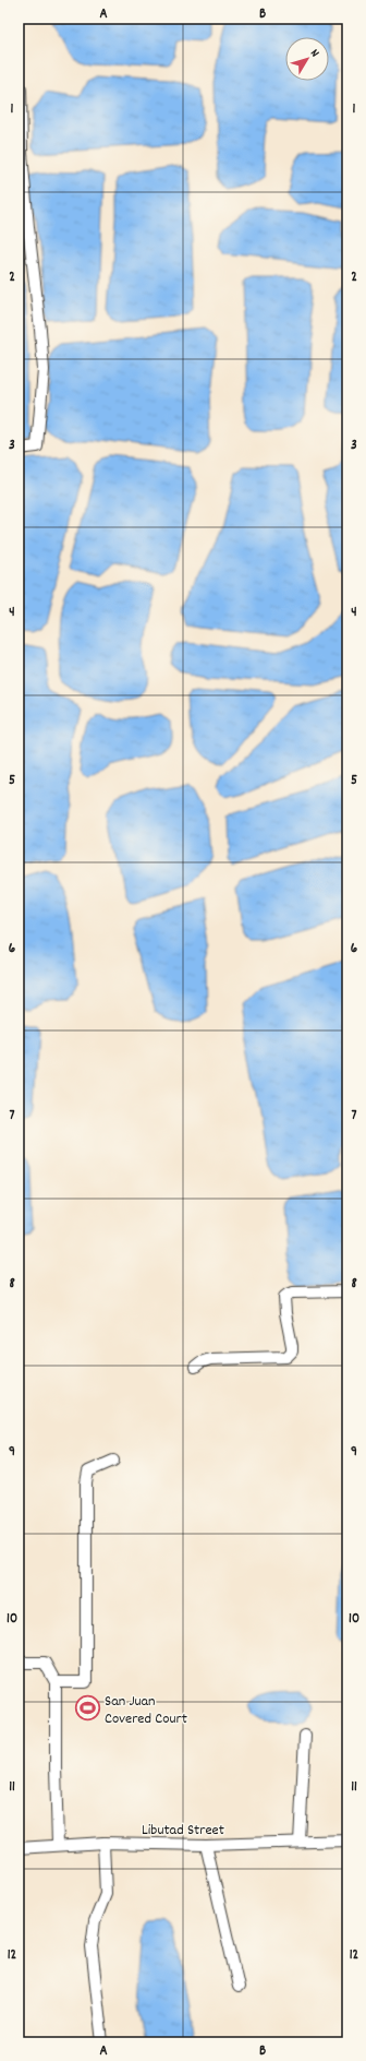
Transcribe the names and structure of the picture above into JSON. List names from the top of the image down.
{
  "streets": {
    "street": ["Libutad Street"]
  },
  "places": {
    "sports": ["San Juan Covered Court"]
  },
  "north": "top right",
  "grid": {
    "columns": ["A", "B"],
    "rows": [
      "1",
      "2",
      "3",
      "4",
      "5",
      "6",
      "7",
      "8",
      "9",
      "10",
      "11",
      "12"
    ]
  }
}
